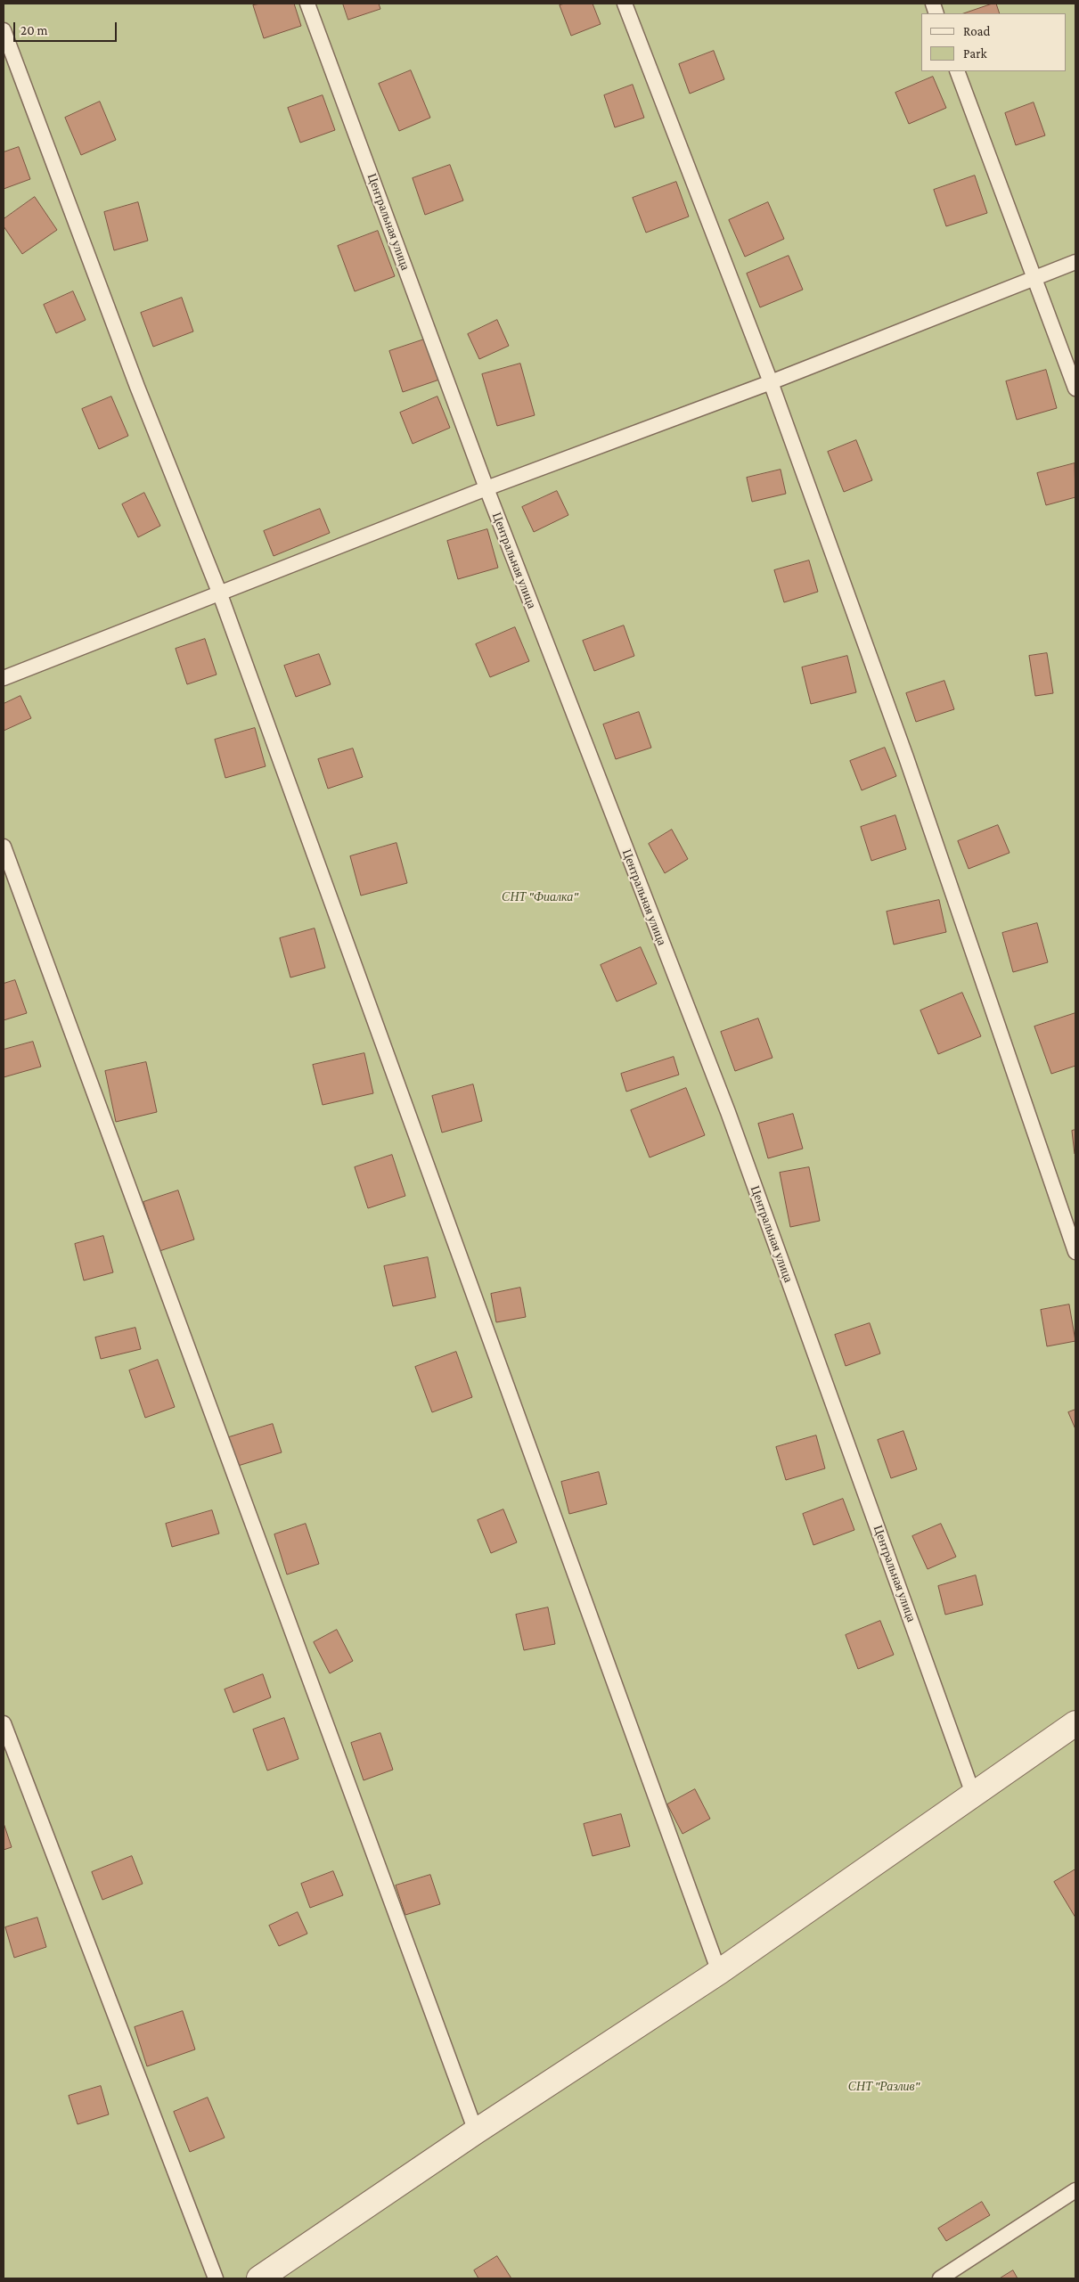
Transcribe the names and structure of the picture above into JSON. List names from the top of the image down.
{
  "streets": {
    "lane": ["Центральная улица"]
  },
  "parks": ["СНТ \"Фиалка\"", "СНТ \"Разлив\""],
  "legend": ["Road", "Park"],
  "scale_bar": "20 m"
}
